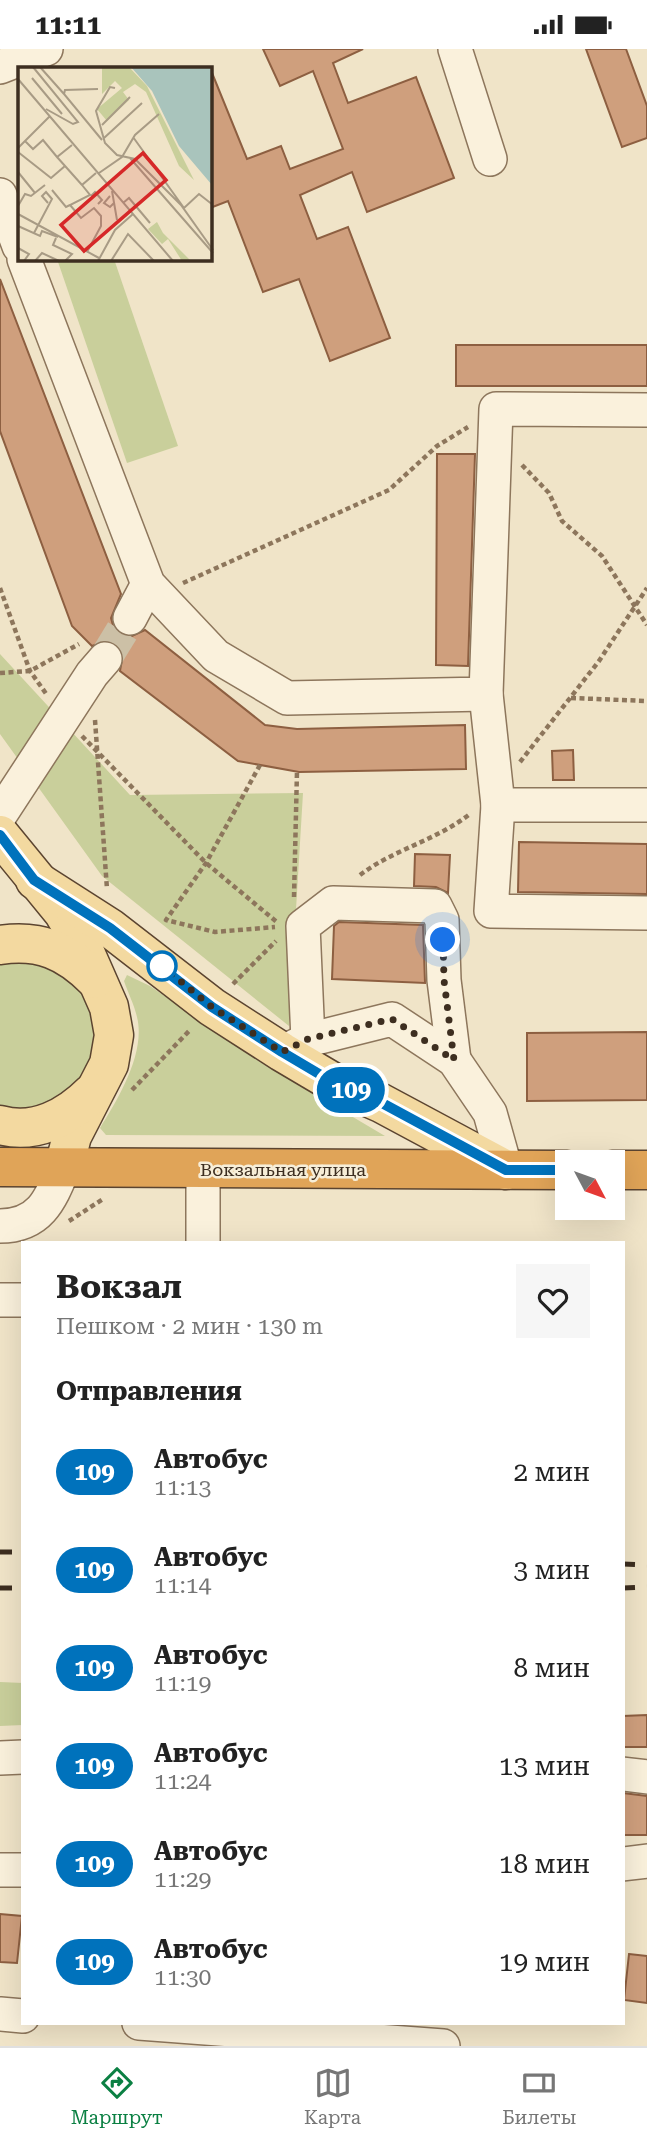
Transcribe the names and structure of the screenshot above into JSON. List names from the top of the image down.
{
  "streets": {
    "highway": ["Вокзальная улица"]
  },
  "lines": ["bus line 109"],
  "north": "bottom right",
  "page": {
    "status": "11:11",
    "on_map": "109",
    "heading": [
      ["Вокзал", "Пешком · 2 мин · 130 m"],
      "Отправления"
    ],
    "list": [
      {
        "mark": "109",
        "name": "Автобус",
        "note": "11:13",
        "value": "2 мин"
      },
      {
        "mark": "109",
        "name": "Автобус",
        "note": "11:14",
        "value": "3 мин"
      },
      {
        "mark": "109",
        "name": "Автобус",
        "note": "11:19",
        "value": "8 мин"
      },
      {
        "mark": "109",
        "name": "Автобус",
        "note": "11:24",
        "value": "13 мин"
      },
      {
        "mark": "109",
        "name": "Автобус",
        "note": "11:29",
        "value": "18 мин"
      },
      {
        "mark": "109",
        "name": "Автобус",
        "note": "11:30",
        "value": "19 мин"
      }
    ],
    "tabs": ["Маршрут", "Карта", "Билеты"]
  }
}
